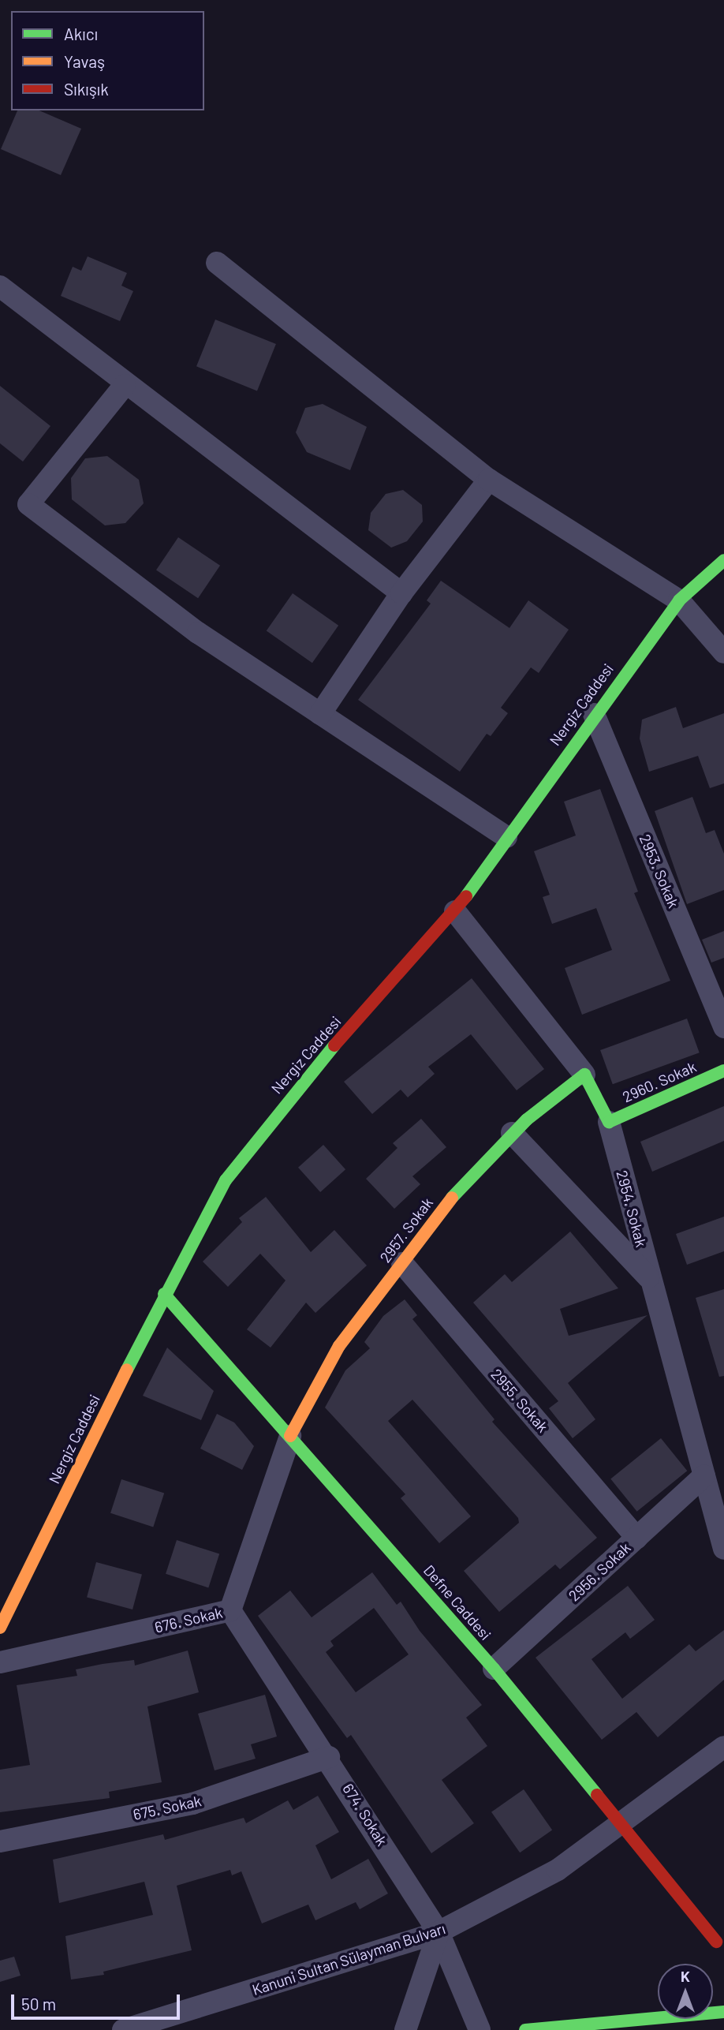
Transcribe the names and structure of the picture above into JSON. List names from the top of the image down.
{
  "streets": {
    "street": [
      "Nergiz Caddesi",
      "2953. Sokak",
      "2960. Sokak",
      "2954. Sokak",
      "2957. Sokak",
      "2955. Sokak",
      "2956. Sokak",
      "Defne Caddesi",
      "676. Sokak",
      "675. Sokak",
      "674. Sokak",
      "Kanuni Sultan Sülayman Bulvarı"
    ]
  },
  "crossings": [
    ["Nergiz Caddesi", "2953. Sokak"],
    ["Nergiz Caddesi", "2954. Sokak"],
    ["Nergiz Caddesi", "Defne Caddesi"],
    ["2960. Sokak", "2954. Sokak"],
    ["2954. Sokak", "2957. Sokak"],
    ["2954. Sokak", "2956. Sokak"],
    ["2957. Sokak", "2955. Sokak"],
    ["2957. Sokak", "Defne Caddesi"],
    ["2957. Sokak", "676. Sokak"],
    ["2955. Sokak", "2956. Sokak"],
    ["2956. Sokak", "Defne Caddesi"],
    ["Defne Caddesi", "676. Sokak"],
    ["Defne Caddesi", "Kanuni Sultan Sülayman Bulvarı"],
    ["676. Sokak", "674. Sokak"],
    ["675. Sokak", "674. Sokak"],
    ["674. Sokak", "Kanuni Sultan Sülayman Bulvarı"]
  ],
  "legend": ["Akıcı", "Yavaş", "Sıkışık"],
  "scale_bar": "50 m",
  "north": "top"
}
